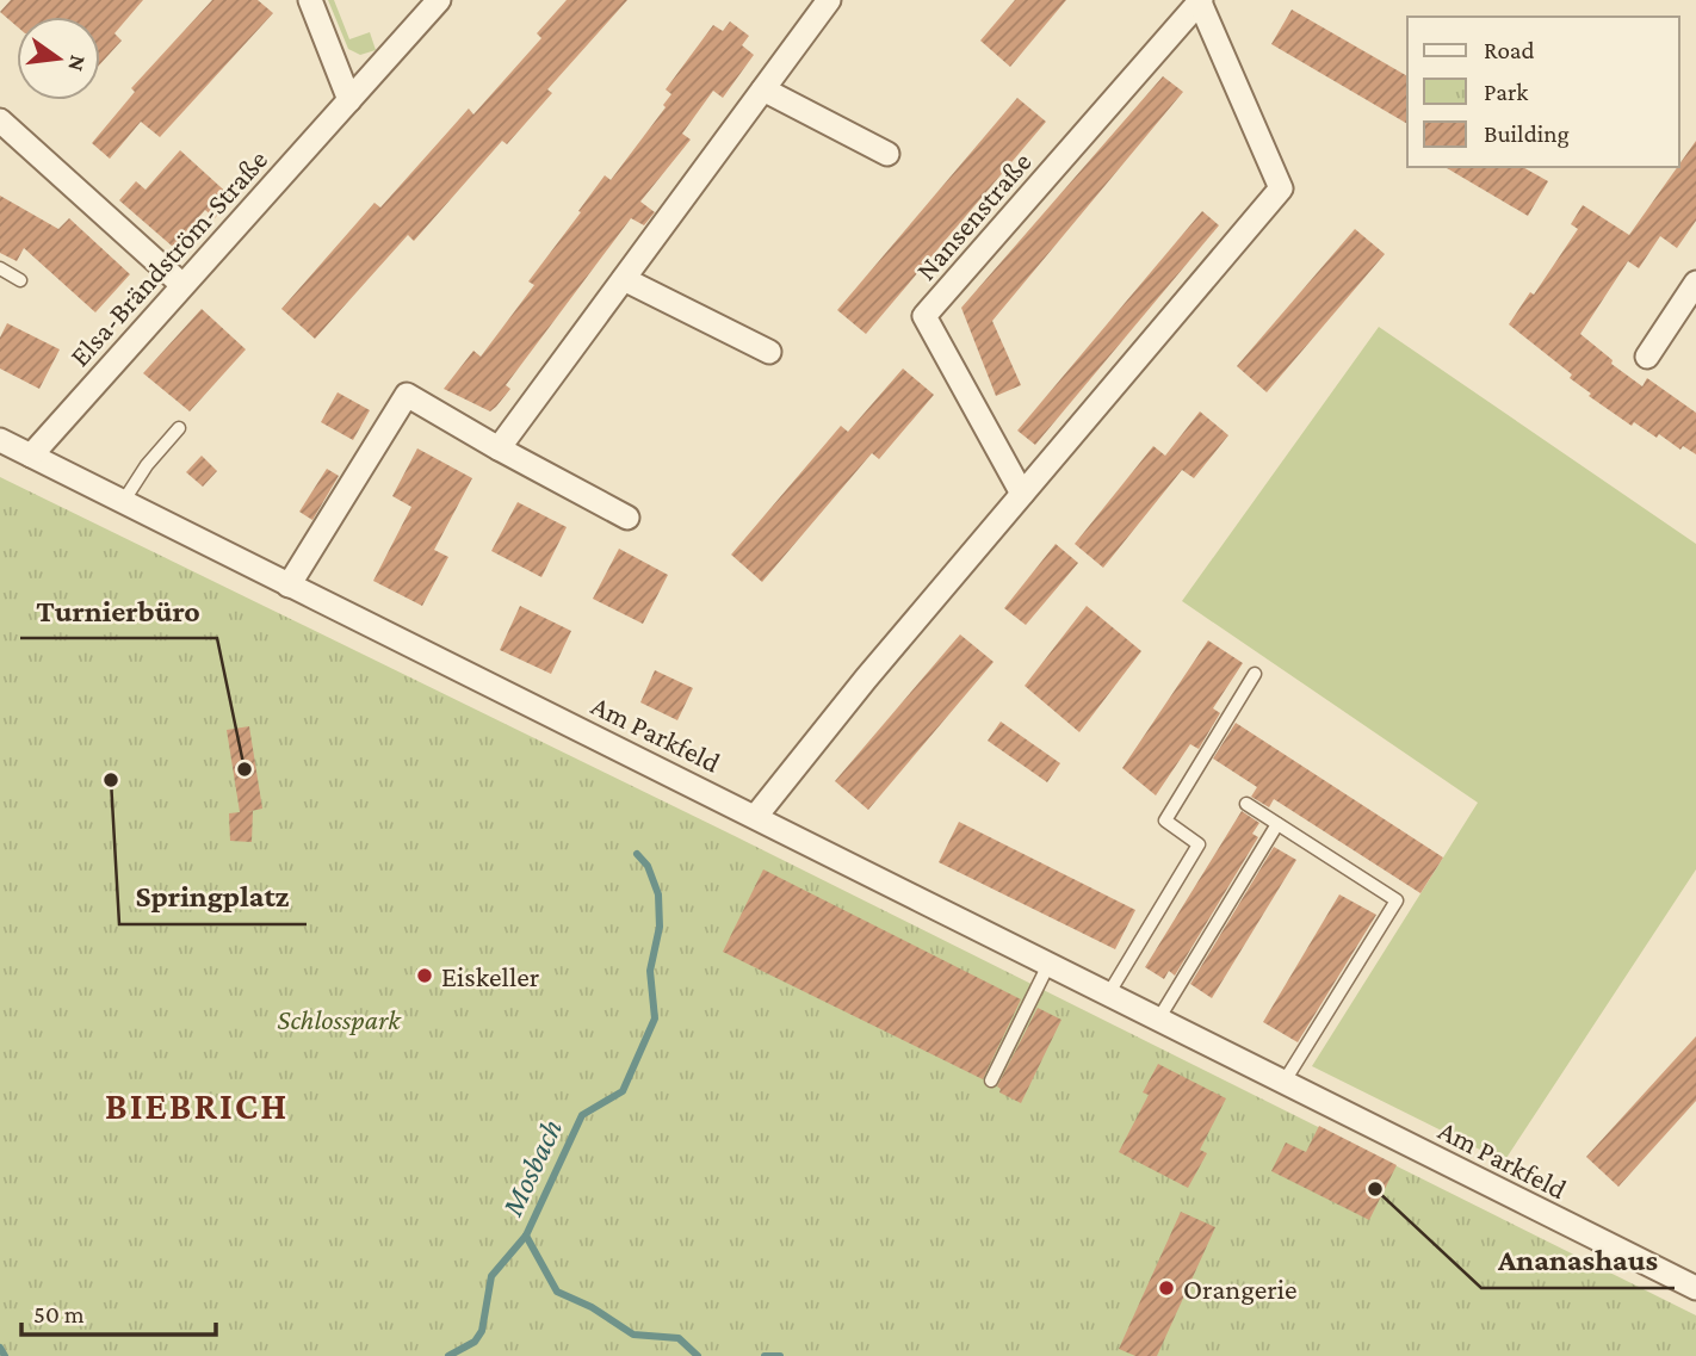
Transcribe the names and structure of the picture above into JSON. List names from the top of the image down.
{
  "streets": {
    "street": ["Nansenstraße", "Elsa-Brändström-Straße", "Am Parkfeld"]
  },
  "crossings": [
    ["Nansenstraße", "Am Parkfeld"],
    ["Elsa-Brändström-Straße", "Am Parkfeld"]
  ],
  "districts": ["BIEBRICH"],
  "water": ["Mosbach"],
  "parks": ["Schlosspark"],
  "places": [
    "Turnierbüro",
    "Springplatz",
    "Eiskeller",
    "Ananashaus",
    "Orangerie"
  ],
  "legend": ["Road", "Park", "Building"],
  "scale_bar": "50 m",
  "north": "right"
}
